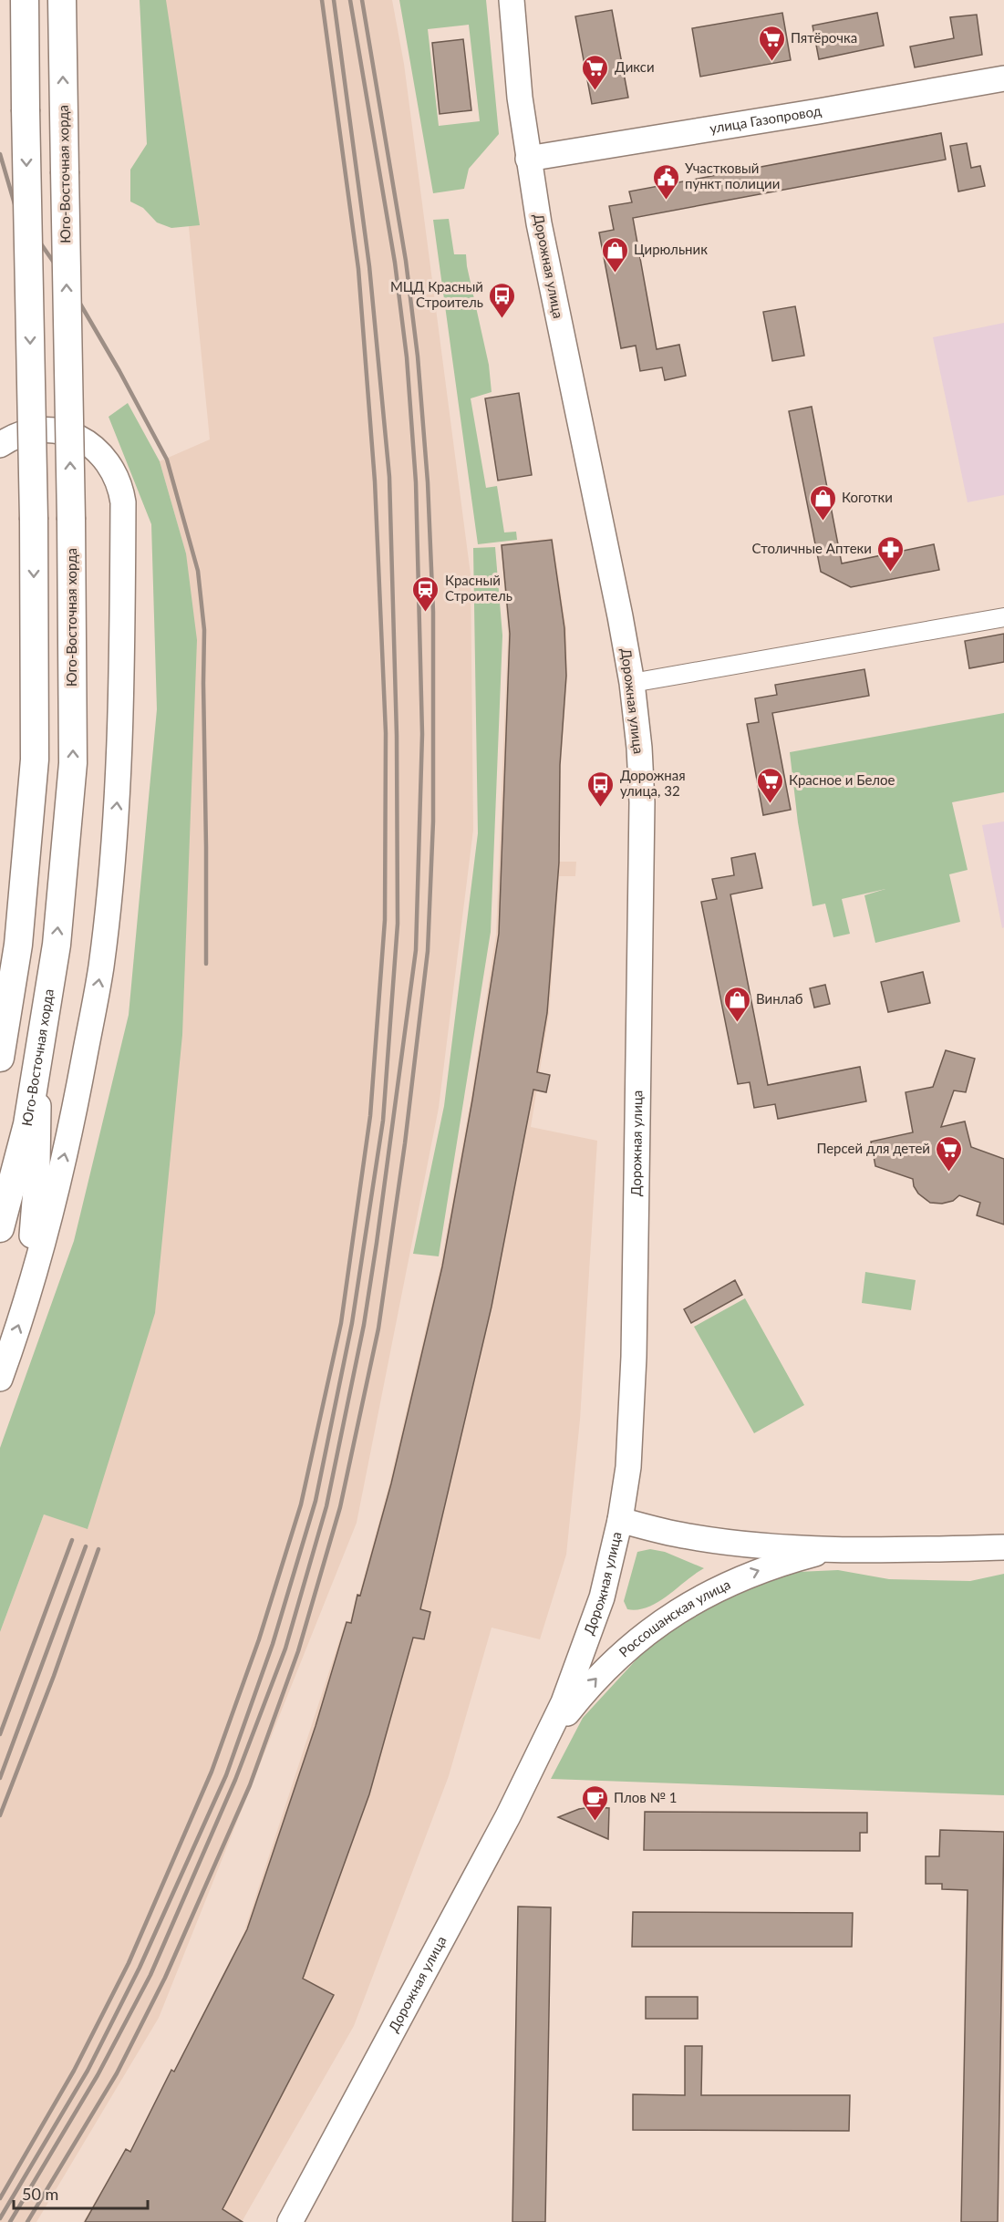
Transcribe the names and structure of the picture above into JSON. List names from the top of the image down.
{
  "streets": {
    "main road": ["Юго-Восточная хорда"],
    "street": ["улица Газопровод", "Дорожная улица", "Россошанская улица"]
  },
  "crossings": [
    ["улица Газопровод", "Дорожная улица"],
    ["Дорожная улица", "Россошанская улица"]
  ],
  "one_way": ["Россошанская улица"],
  "places": {
    "supermarket": [
      "Пятёрочка",
      "Дикси",
      "Красное и Белое",
      "Персей для детей"
    ],
    "public building": ["Участковый пункт полиции"],
    "shop": ["Цирюльник", "Коготки", "Винлаб"],
    "bus stop": ["МЦД Красный Строитель", "Дорожная улица, 32"],
    "pharmacy": ["Столичные Аптеки"],
    "station": ["Красный Строитель"],
    "cafe": ["Плов № 1"]
  },
  "scale_bar": "50 m"
}
